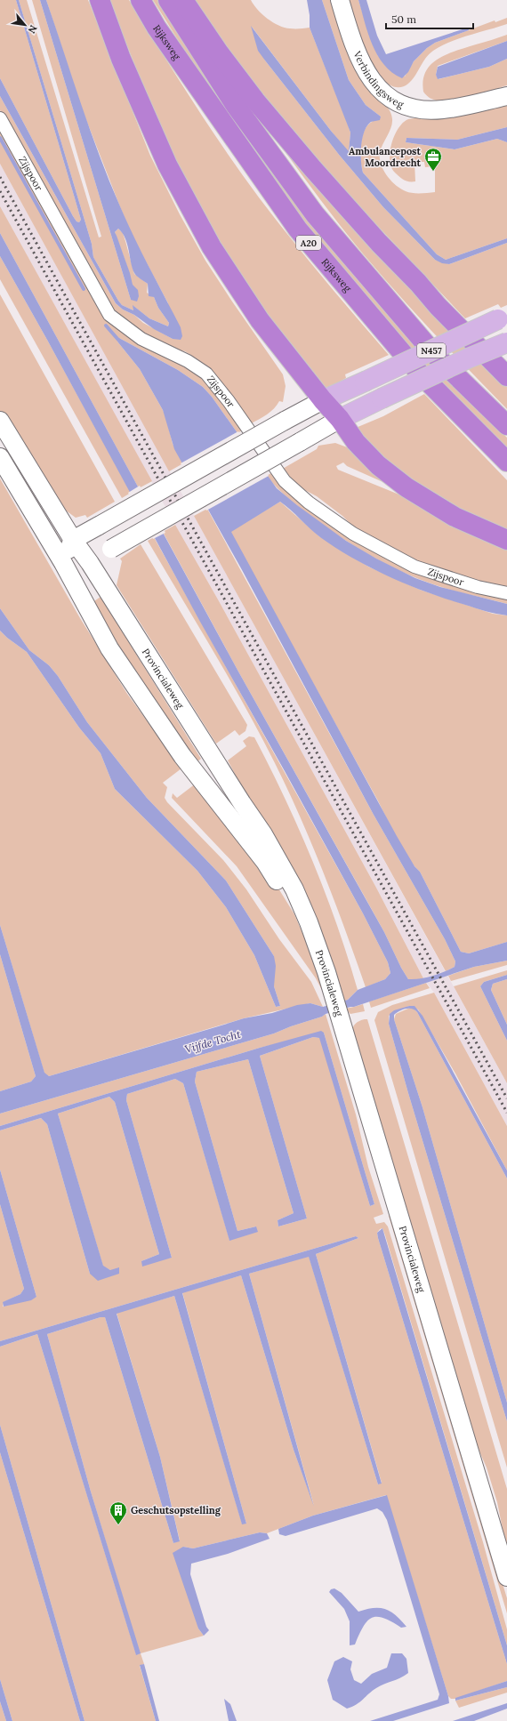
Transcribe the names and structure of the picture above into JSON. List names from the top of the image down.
{
  "streets": {
    "highway": ["Rijksweg", "A20"],
    "main road": ["Verbindingsweg", "N457", "Provincialeweg"],
    "street": ["Zijspoor"]
  },
  "crossings": [
    ["N457", "Provincialeweg"]
  ],
  "water": ["Vijfde Tocht"],
  "places": {
    "office": ["Ambulancepost Moordrecht"],
    "building": ["Geschutsopstelling"]
  },
  "scale_bar": "50 m",
  "north": "bottom right"
}
